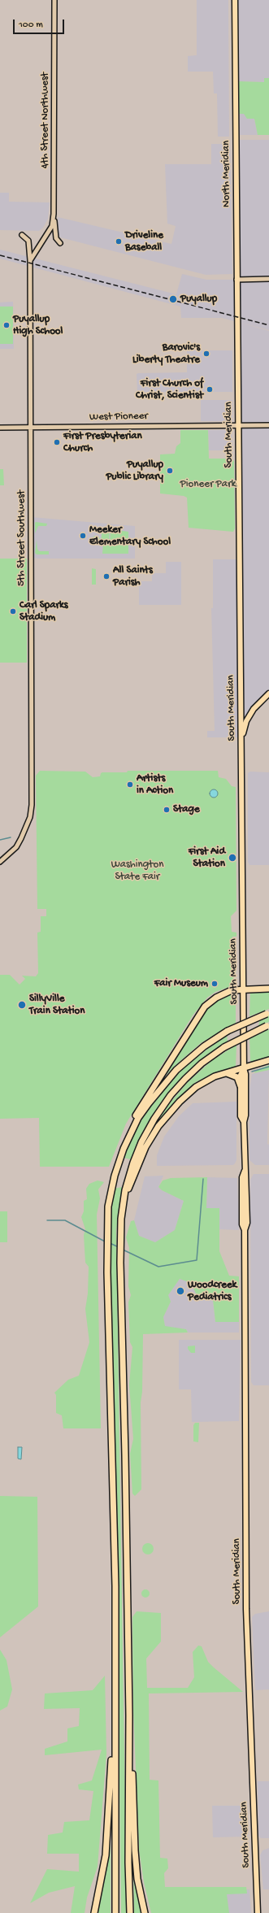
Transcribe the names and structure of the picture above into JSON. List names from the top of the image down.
{
  "streets": {
    "main road": [
      "4th Street Northwest",
      "North Meridian",
      "West Pioneer",
      "South Meridian",
      "5th Street Southwest"
    ]
  },
  "crossings": [
    ["4th Street Northwest", "5th Street Southwest"],
    ["North Meridian", "South Meridian"],
    ["West Pioneer", "South Meridian"],
    ["West Pioneer", "5th Street Southwest"]
  ],
  "parks": ["Pioneer Park", "Washington State Fair"],
  "places": [
    "Driveline Baseball",
    "Puyallup",
    "Puyallup High School",
    "Barovic's Liberty Theatre",
    "First Church of Christ, Scientist",
    "First Presbyterian Church",
    "Puyallup Public Library",
    "Meeker Elementary School",
    "All Saints Parish",
    "Carl Sparks Stadium",
    "Artists in Action",
    "Stage",
    "First Aid Station",
    "Fair Museum",
    "SillyVille Train Station",
    "Woodcreek Pediatrics"
  ],
  "scale_bar": "100 m"
}
